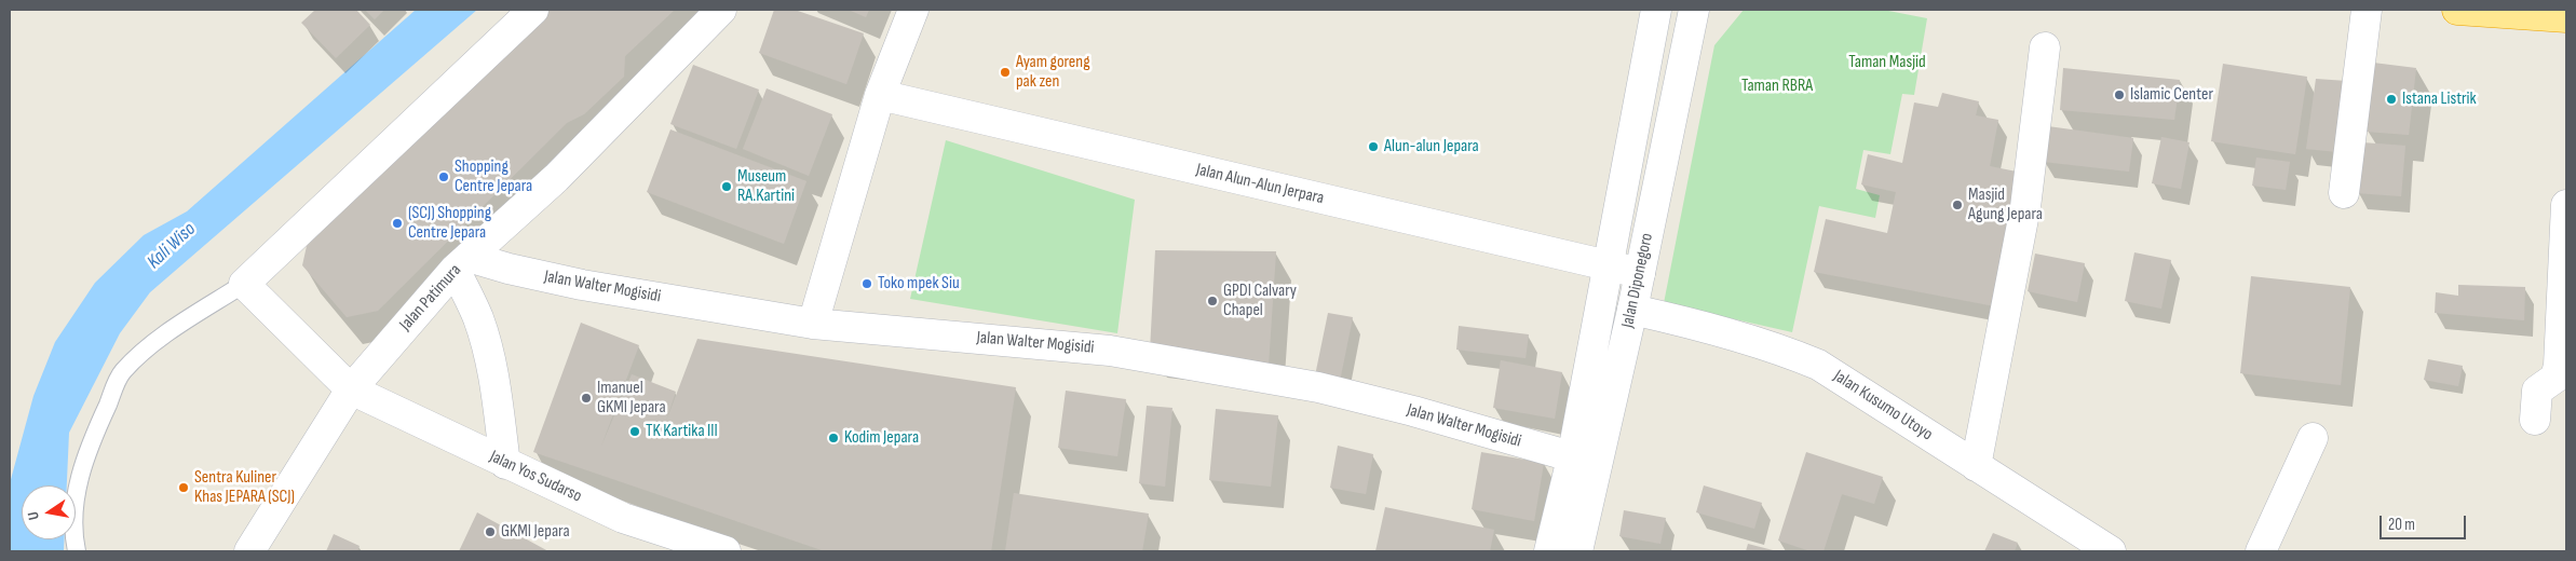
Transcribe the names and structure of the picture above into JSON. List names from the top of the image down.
{
  "streets": {
    "street": [
      "Jalan Alun-Alun Jerpara",
      "Jalan Diponegoro",
      "Jalan Walter Mogisidi",
      "Jalan Patimura",
      "Jalan Kusumo Utoyo",
      "Jalan Yos Sudarso"
    ]
  },
  "crossings": [
    ["Jalan Alun-Alun Jerpara", "Jalan Diponegoro"],
    ["Jalan Diponegoro", "Jalan Walter Mogisidi"],
    ["Jalan Diponegoro", "Jalan Kusumo Utoyo"],
    ["Jalan Walter Mogisidi", "Jalan Patimura"],
    ["Jalan Patimura", "Jalan Yos Sudarso"]
  ],
  "water": ["Kali Wiso"],
  "parks": ["Taman Masjid", "Taman RBRA"],
  "places": [
    "Ayam goreng pak zen",
    "Islamic Center",
    "Istana Listrik",
    "Alun-alun Jepara",
    "Shopping Centre Jepara",
    "Museum RA.Kartini",
    "Masjid Agung Jepara",
    "(SCJ) Shopping Centre Jepara",
    "Toko mpek Siu",
    "GPDI Calvary Chapel",
    "Imanuel GKMI Jepara",
    "TK Kartika III",
    "Kodim Jepara",
    "Sentra Kuliner Khas JEPARA (SCJ)",
    "GKMI Jepara"
  ],
  "scale_bar": "20 m",
  "north": "left"
}
